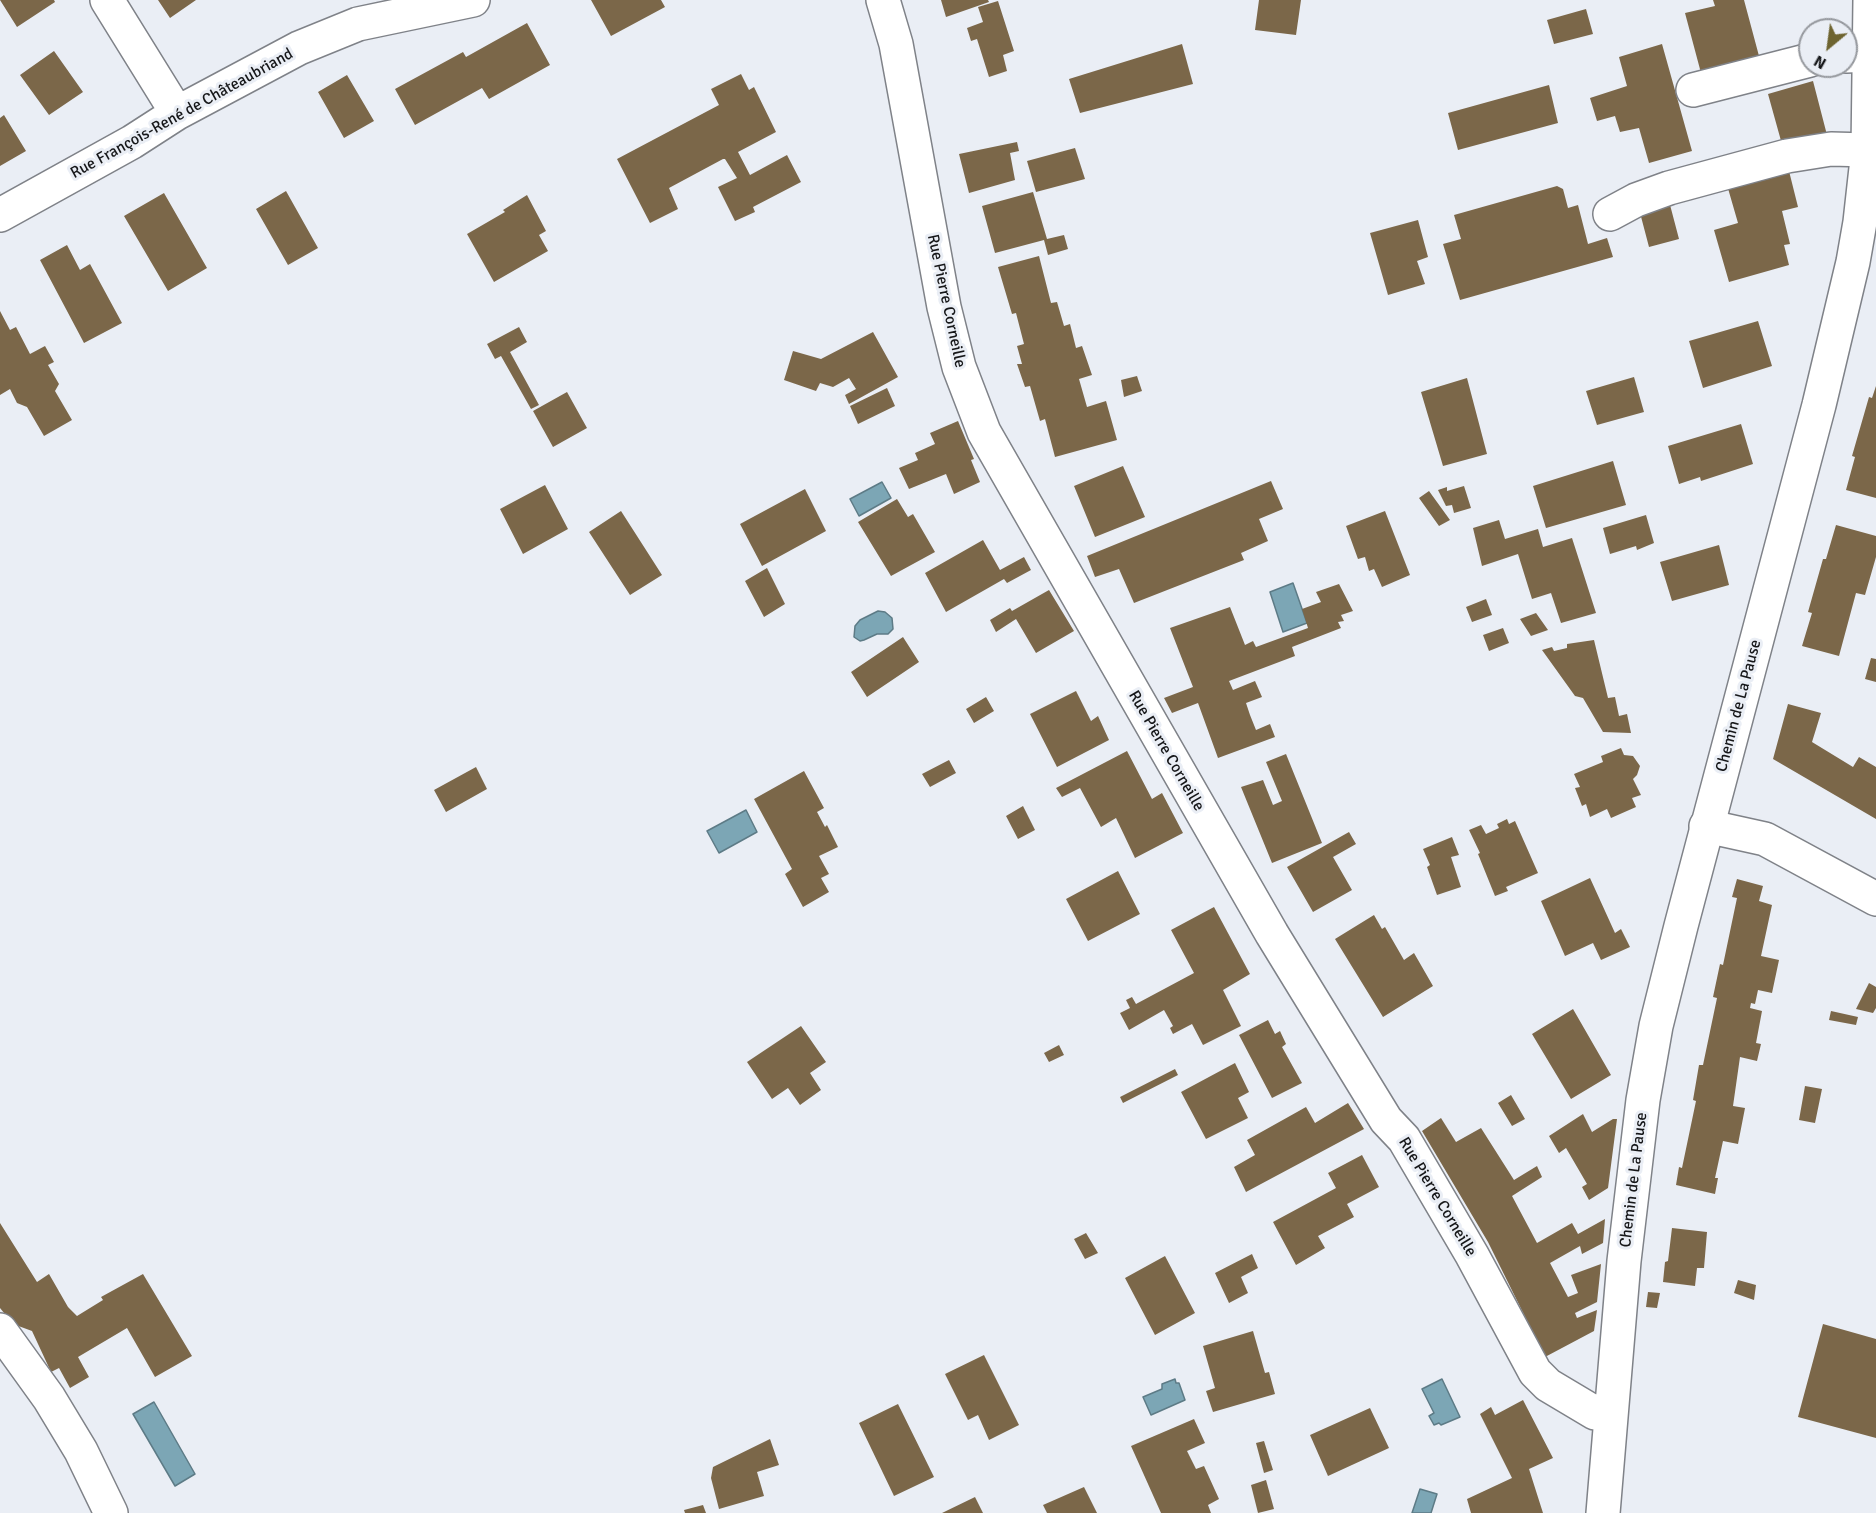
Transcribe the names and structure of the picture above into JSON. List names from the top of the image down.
{
  "streets": {
    "street": ["Rue François-René de Châteaubriand", "Rue Pierre Corneille", "Chemin de La Pause"]
  },
  "crossings": [
    ["Rue Pierre Corneille", "Chemin de La Pause"]
  ],
  "north": "bottom left"
}
